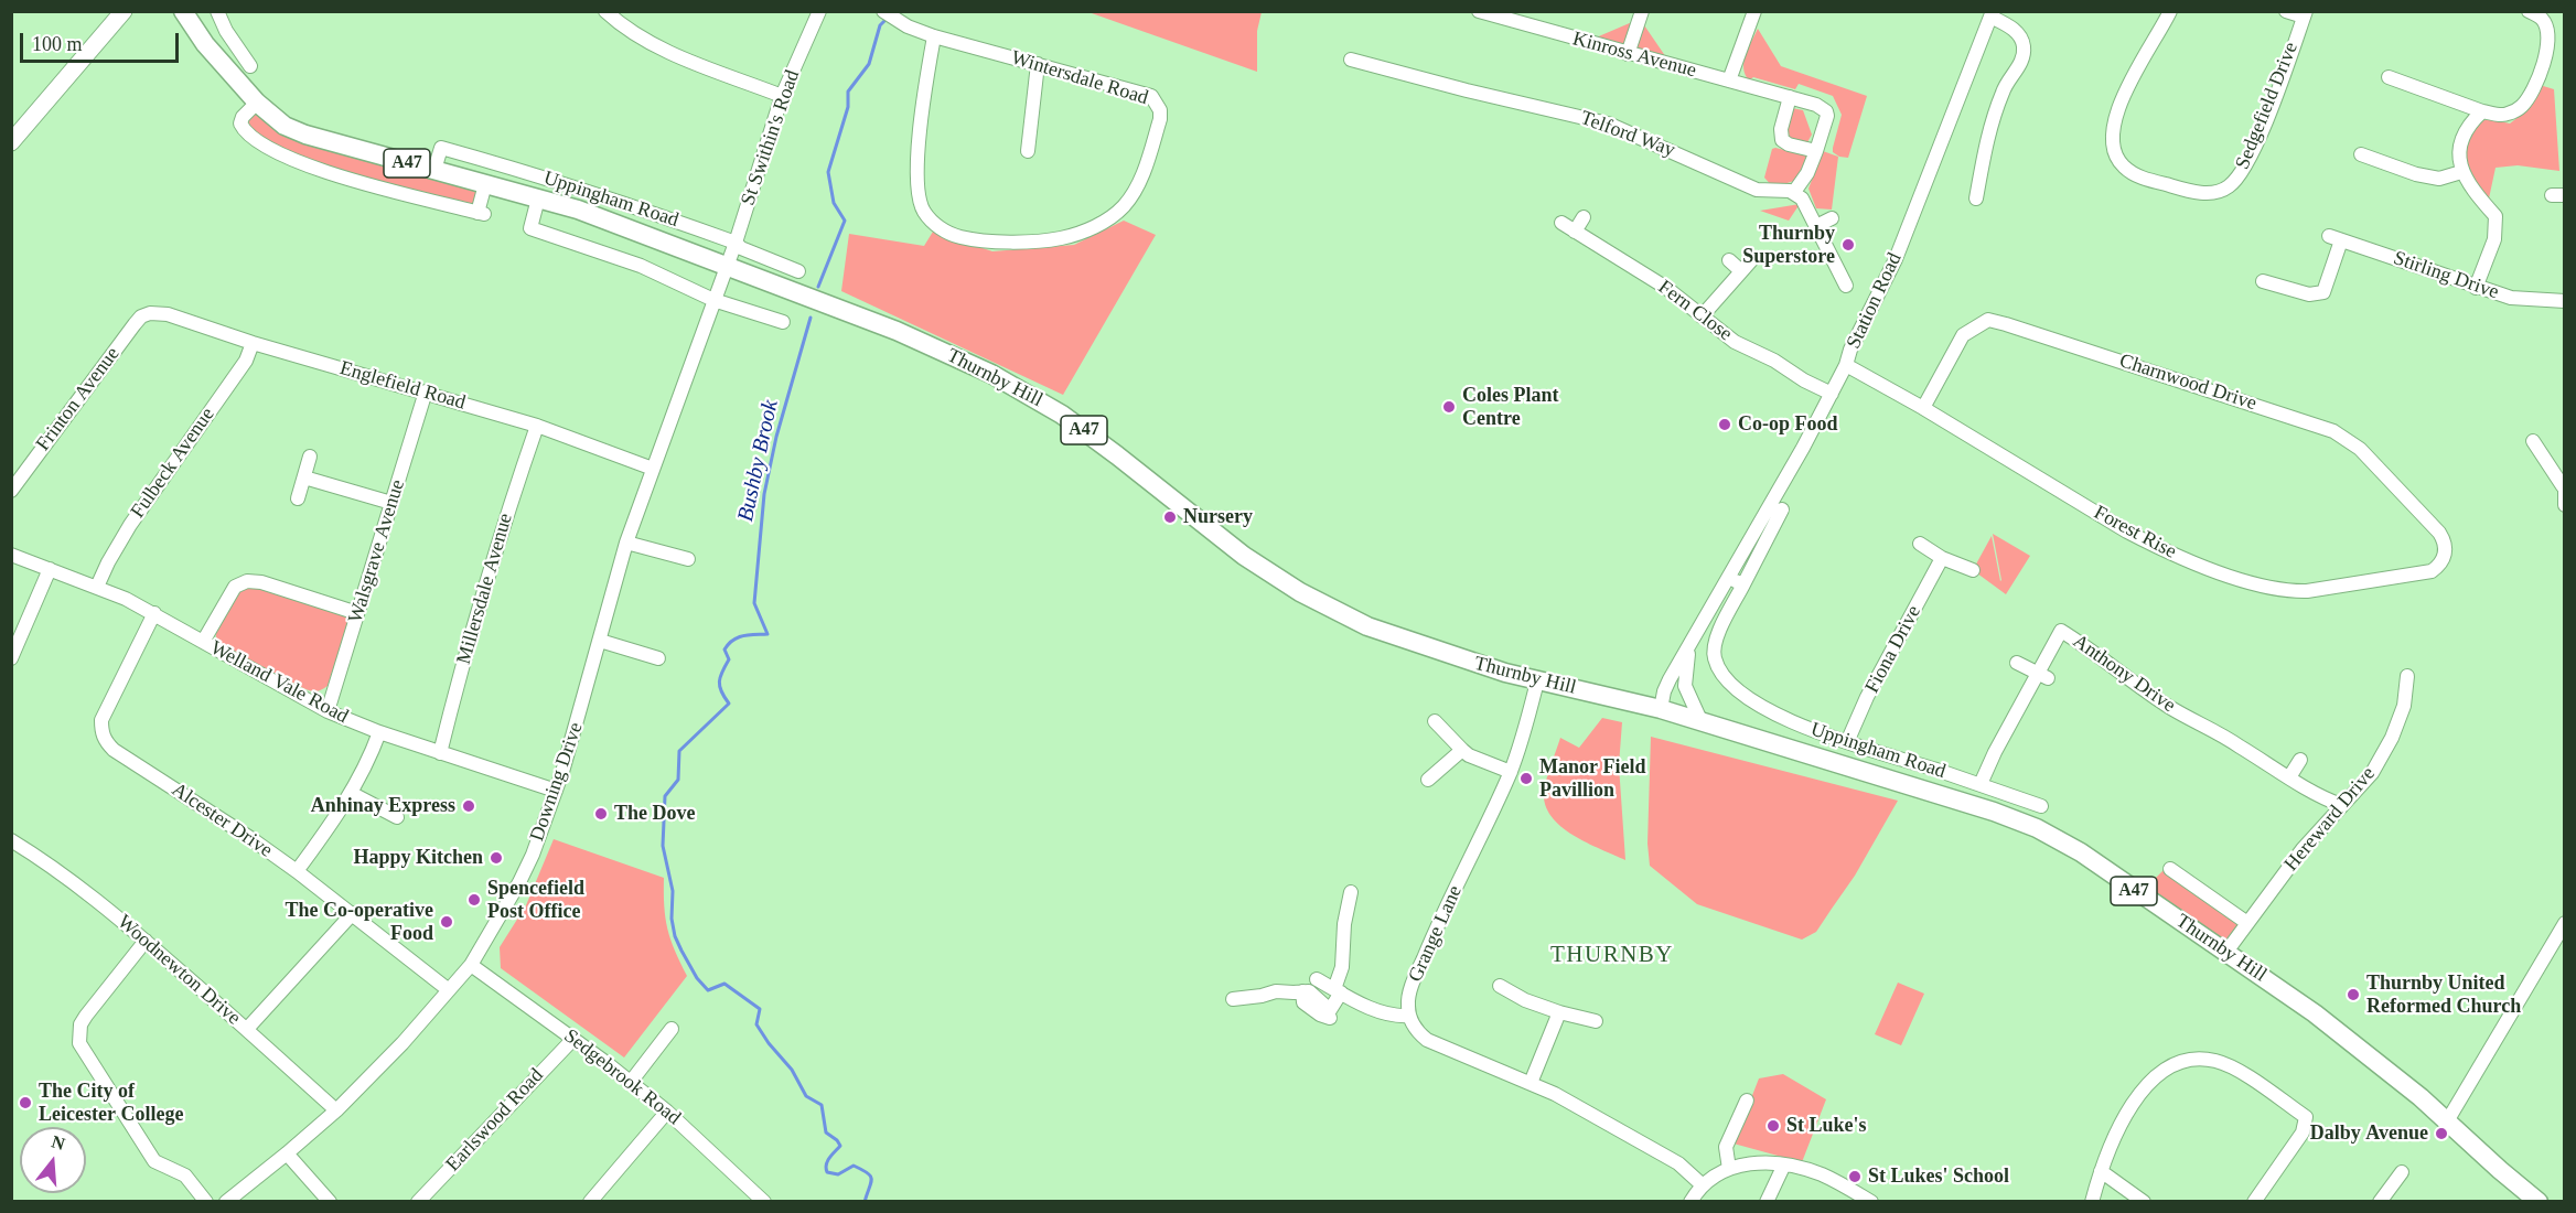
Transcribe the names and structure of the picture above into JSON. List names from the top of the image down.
{
  "streets": {
    "highway": ["A47", "Thurnby Hill"],
    "street": [
      "Kinross Avenue",
      "Wintersdale Road",
      "Sedgefield Drive",
      "Telford Way",
      "St Swithin's Road",
      "Uppingham Road",
      "Stirling Drive",
      "Station Road",
      "Fern Close",
      "Charnwood Drive",
      "Englefield Road",
      "Frinton Avenue",
      "Fulbeck Avenue",
      "Forest Rise",
      "Walsgrave Avenue",
      "Millersdale Avenue",
      "Fiona Drive",
      "Anthony Drive",
      "Welland Vale Road",
      "Downing Drive",
      "Hereward Drive",
      "Alcester Drive",
      "Grange Lane",
      "Woodnewton Drive",
      "Sedgebrook Road",
      "Earlswood Road"
    ]
  },
  "crossings": [
    ["Kinross Avenue", "Telford Way"],
    ["St Swithin's Road", "Uppingham Road"],
    ["St Swithin's Road", "Thurnby Hill"],
    ["St Swithin's Road", "Downing Drive"],
    ["A47", "Uppingham Road"],
    ["A47", "Thurnby Hill"],
    ["Uppingham Road", "Thurnby Hill"],
    ["Uppingham Road", "Fiona Drive"],
    ["Uppingham Road", "Anthony Drive"],
    ["Uppingham Road", "Downing Drive"],
    ["Station Road", "Fern Close"],
    ["Station Road", "Thurnby Hill"],
    ["Station Road", "Forest Rise"],
    ["Thurnby Hill", "Downing Drive"],
    ["Thurnby Hill", "Hereward Drive"],
    ["Thurnby Hill", "Grange Lane"],
    ["Charnwood Drive", "Forest Rise"],
    ["Englefield Road", "Frinton Avenue"],
    ["Englefield Road", "Fulbeck Avenue"],
    ["Englefield Road", "Walsgrave Avenue"],
    ["Englefield Road", "Millersdale Avenue"],
    ["Englefield Road", "Downing Drive"],
    ["Fulbeck Avenue", "Welland Vale Road"],
    ["Walsgrave Avenue", "Welland Vale Road"],
    ["Millersdale Avenue", "Welland Vale Road"],
    ["Welland Vale Road", "Downing Drive"],
    ["Welland Vale Road", "Alcester Drive"],
    ["Downing Drive", "Alcester Drive"],
    ["Downing Drive", "Woodnewton Drive"],
    ["Downing Drive", "Sedgebrook Road"],
    ["Sedgebrook Road", "Earlswood Road"]
  ],
  "districts": ["THURNBY"],
  "water": ["Bushby Brook"],
  "places": [
    "Thurnby Superstore",
    "Coles Plant Centre",
    "Co-op Food",
    "Nursery",
    "Manor Field Pavillion",
    "Anhinay Express",
    "The Dove",
    "Happy Kitchen",
    "Spencefield Post Office",
    "The Co-operative Food",
    "Thurnby United Reformed Church",
    "The City of Leicester College",
    "St Luke's",
    "Dalby Avenue",
    "St Lukes' School"
  ],
  "scale_bar": "100 m",
  "north": "top"
}
